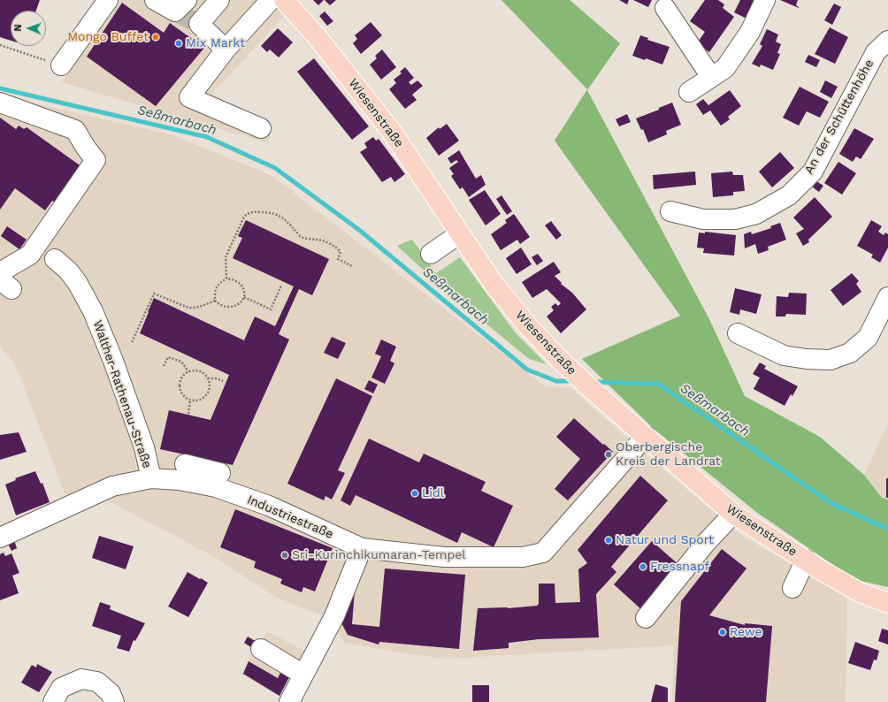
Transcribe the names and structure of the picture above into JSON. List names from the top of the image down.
{
  "streets": {
    "main road": ["Wiesenstraße"],
    "street": ["An der Schüttenhöhe", "Walther-Rathenau-Straße", "Industriestraße"]
  },
  "crossings": [
    ["Wiesenstraße", "Industriestraße"],
    ["Walther-Rathenau-Straße", "Industriestraße"]
  ],
  "water": ["Seßmarbach"],
  "places": [
    "Mongo Buffet",
    "Mix Markt",
    "Oberbergische Kreis der Landrat",
    "Lidl",
    "Natur und Sport",
    "Sri-Kurinchikumaran-Tempel",
    "Fressnapf",
    "Rewe"
  ],
  "north": "left"
}
